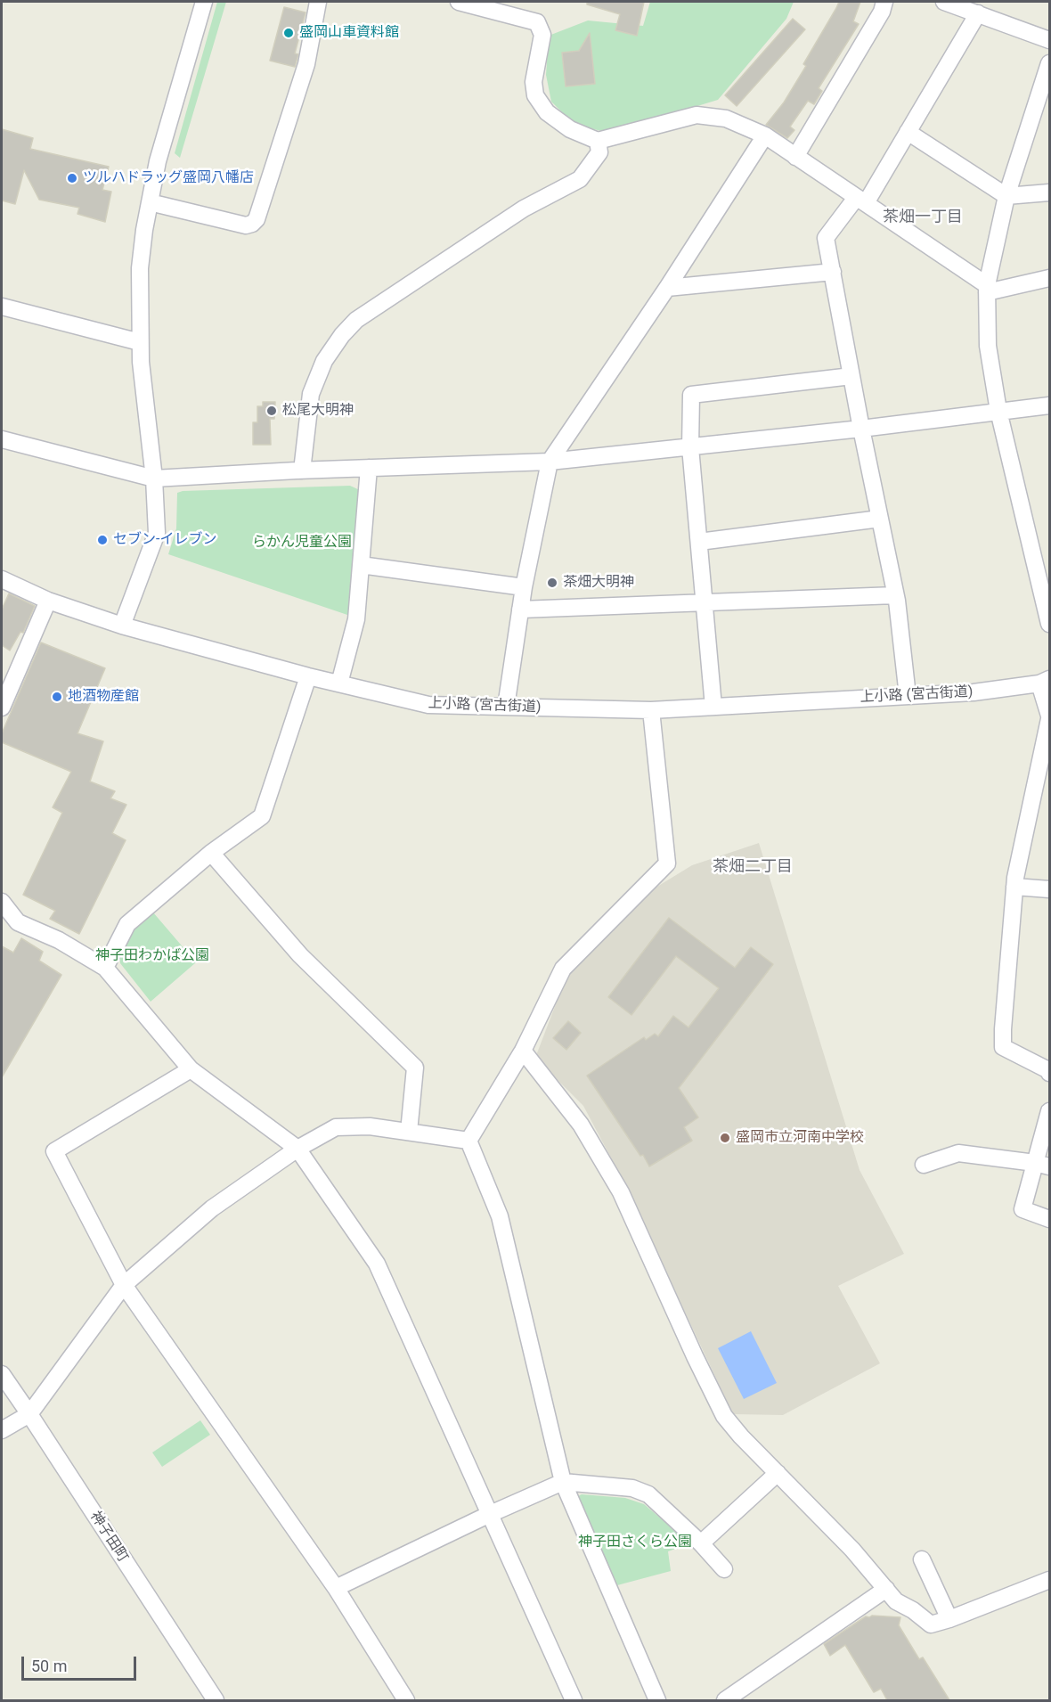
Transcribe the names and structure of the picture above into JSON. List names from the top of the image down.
{
  "streets": {
    "street": ["上小路 (宮古街道)", "神子田町"]
  },
  "districts": ["茶畑一丁目", "茶畑二丁目"],
  "parks": ["らかん児童公園", "神子田わかば公園", "神子田さくら公園"],
  "places": [
    "盛岡山車資料館",
    "ツルハドラッグ盛岡八幡店",
    "松尾大明神",
    "セブン-イレブン",
    "茶畑大明神",
    "地酒物産館",
    "盛岡市立河南中学校"
  ],
  "scale_bar": "50 m"
}
